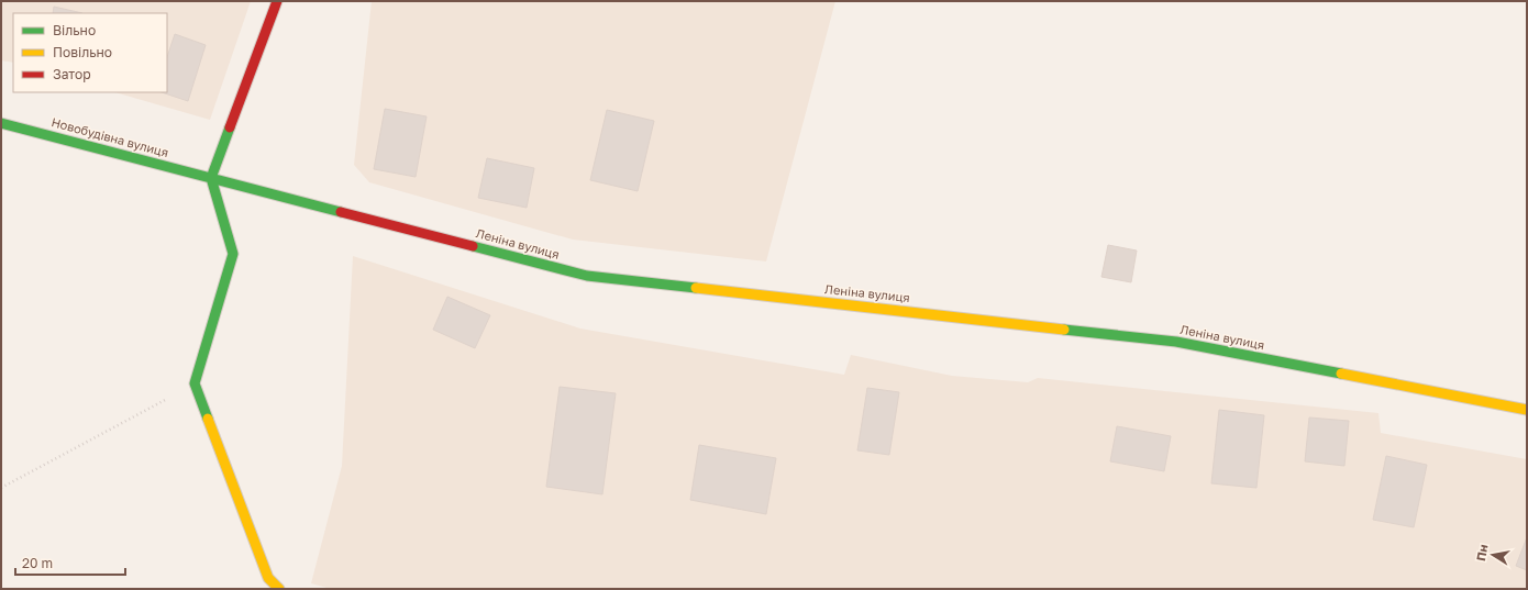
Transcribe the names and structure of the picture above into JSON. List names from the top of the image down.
{
  "streets": {
    "street": ["Новобудівна вулиця", "Леніна вулиця"]
  },
  "crossings": [
    ["Новобудівна вулиця", "Леніна вулиця"]
  ],
  "legend": ["Вільно", "Повільно", "Затор"],
  "scale_bar": "20 m",
  "north": "left"
}
